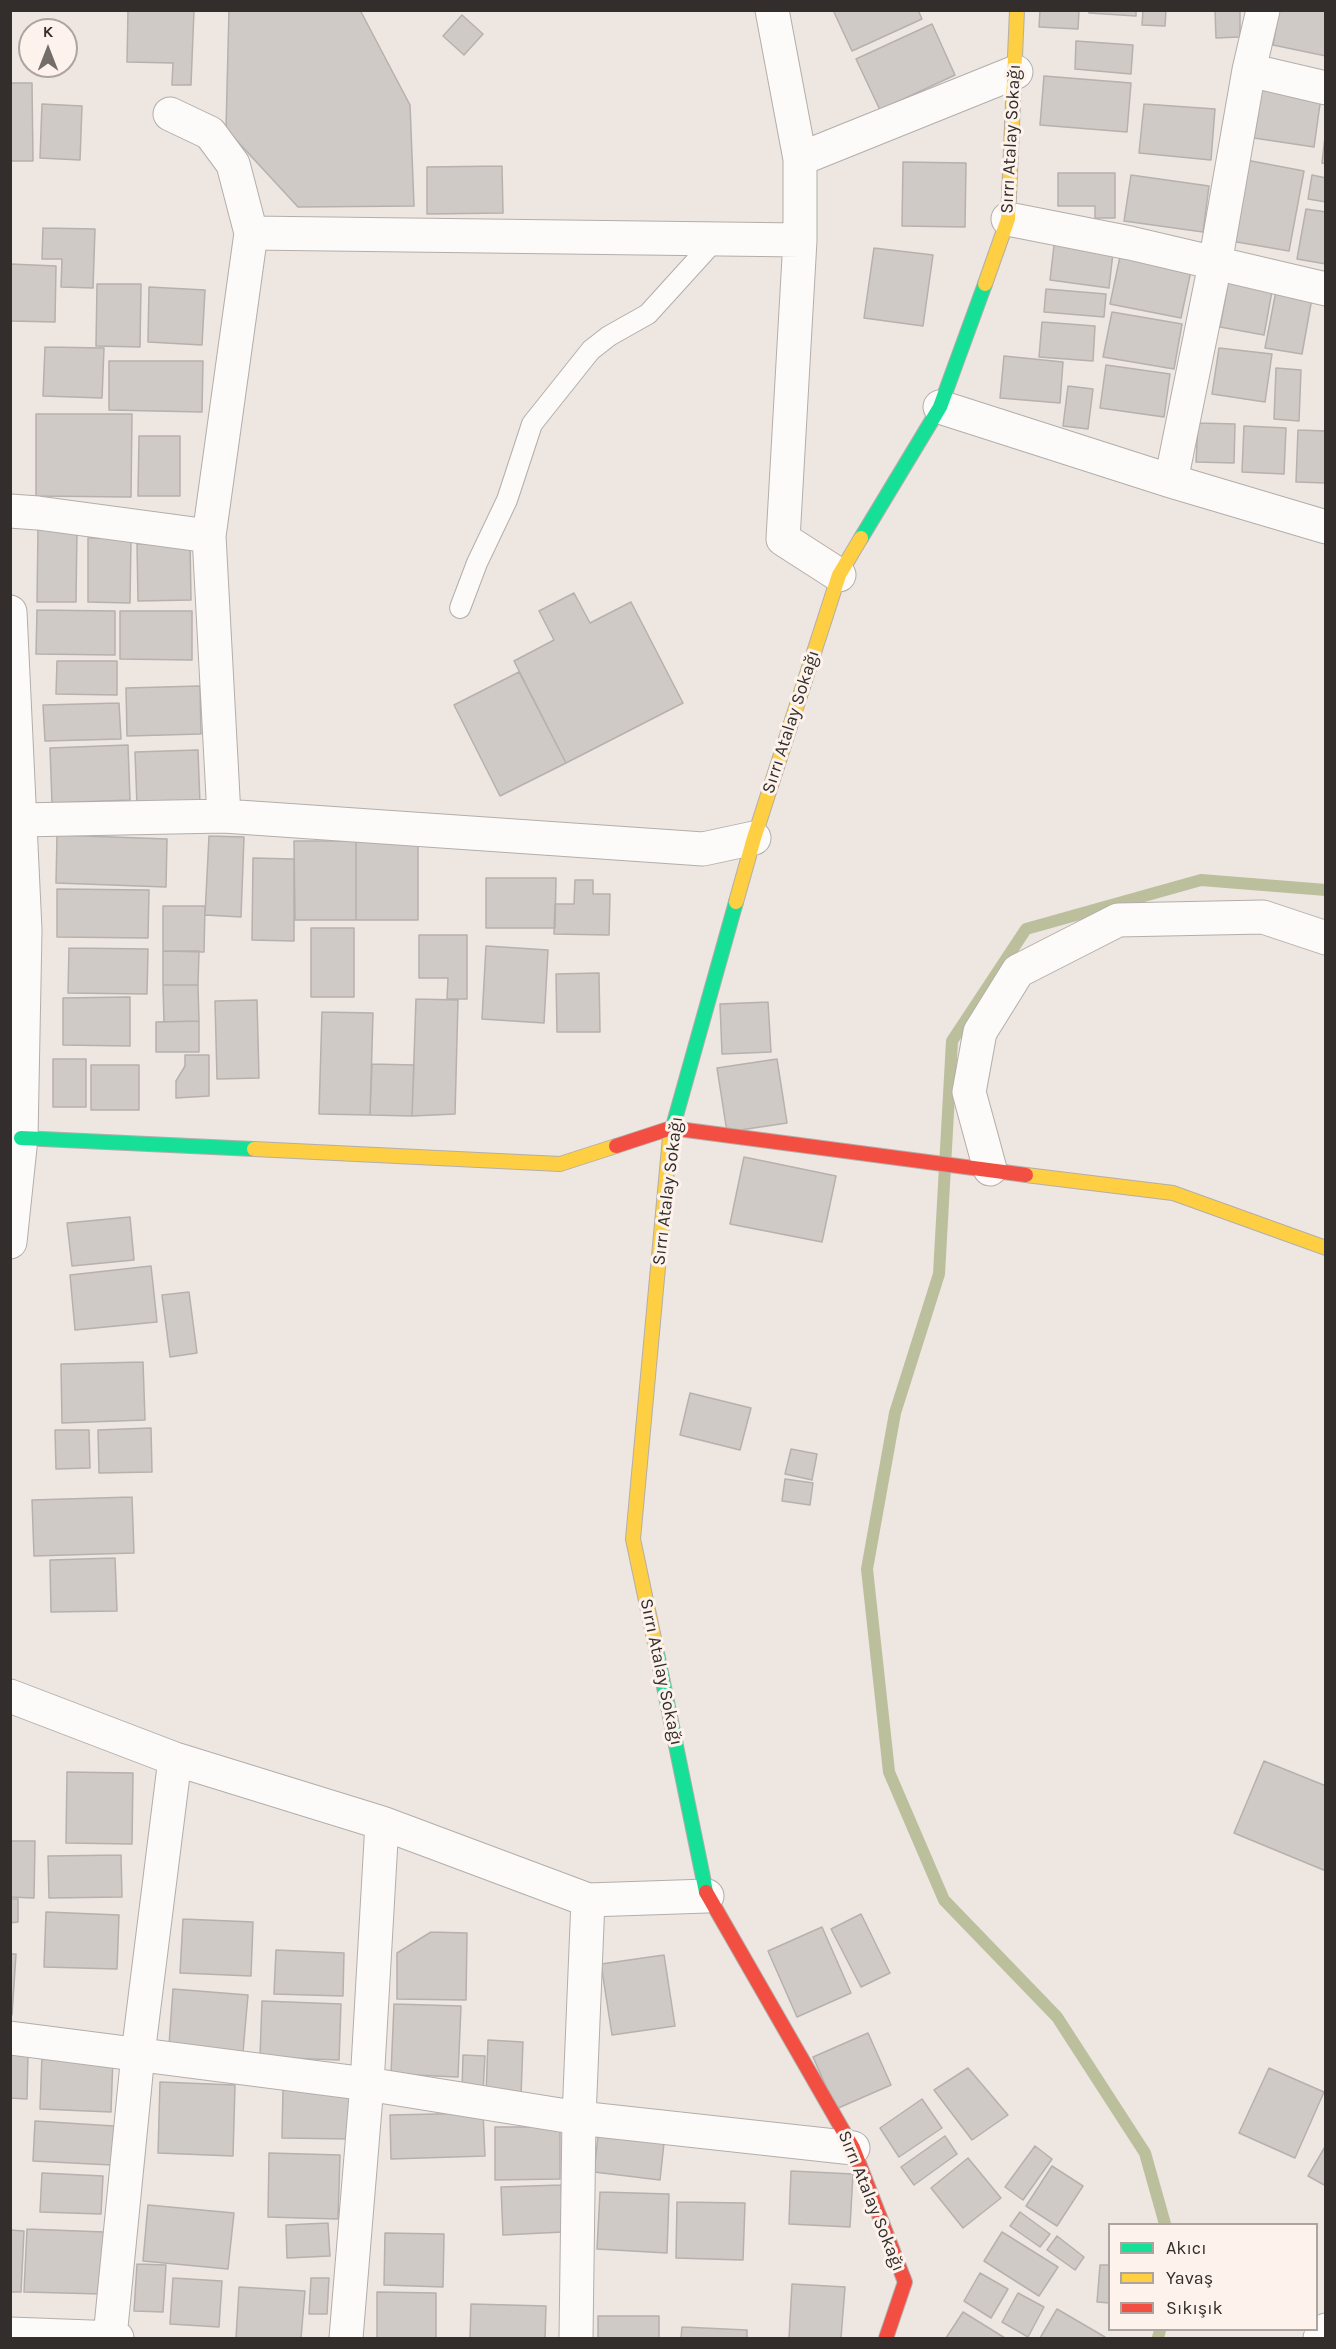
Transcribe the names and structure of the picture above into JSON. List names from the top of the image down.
{
  "streets": {
    "main road": ["Sırrı Atalay Sokağı"]
  },
  "legend": ["Akıcı", "Yavaş", "Sıkışık"],
  "north": "top"
}
